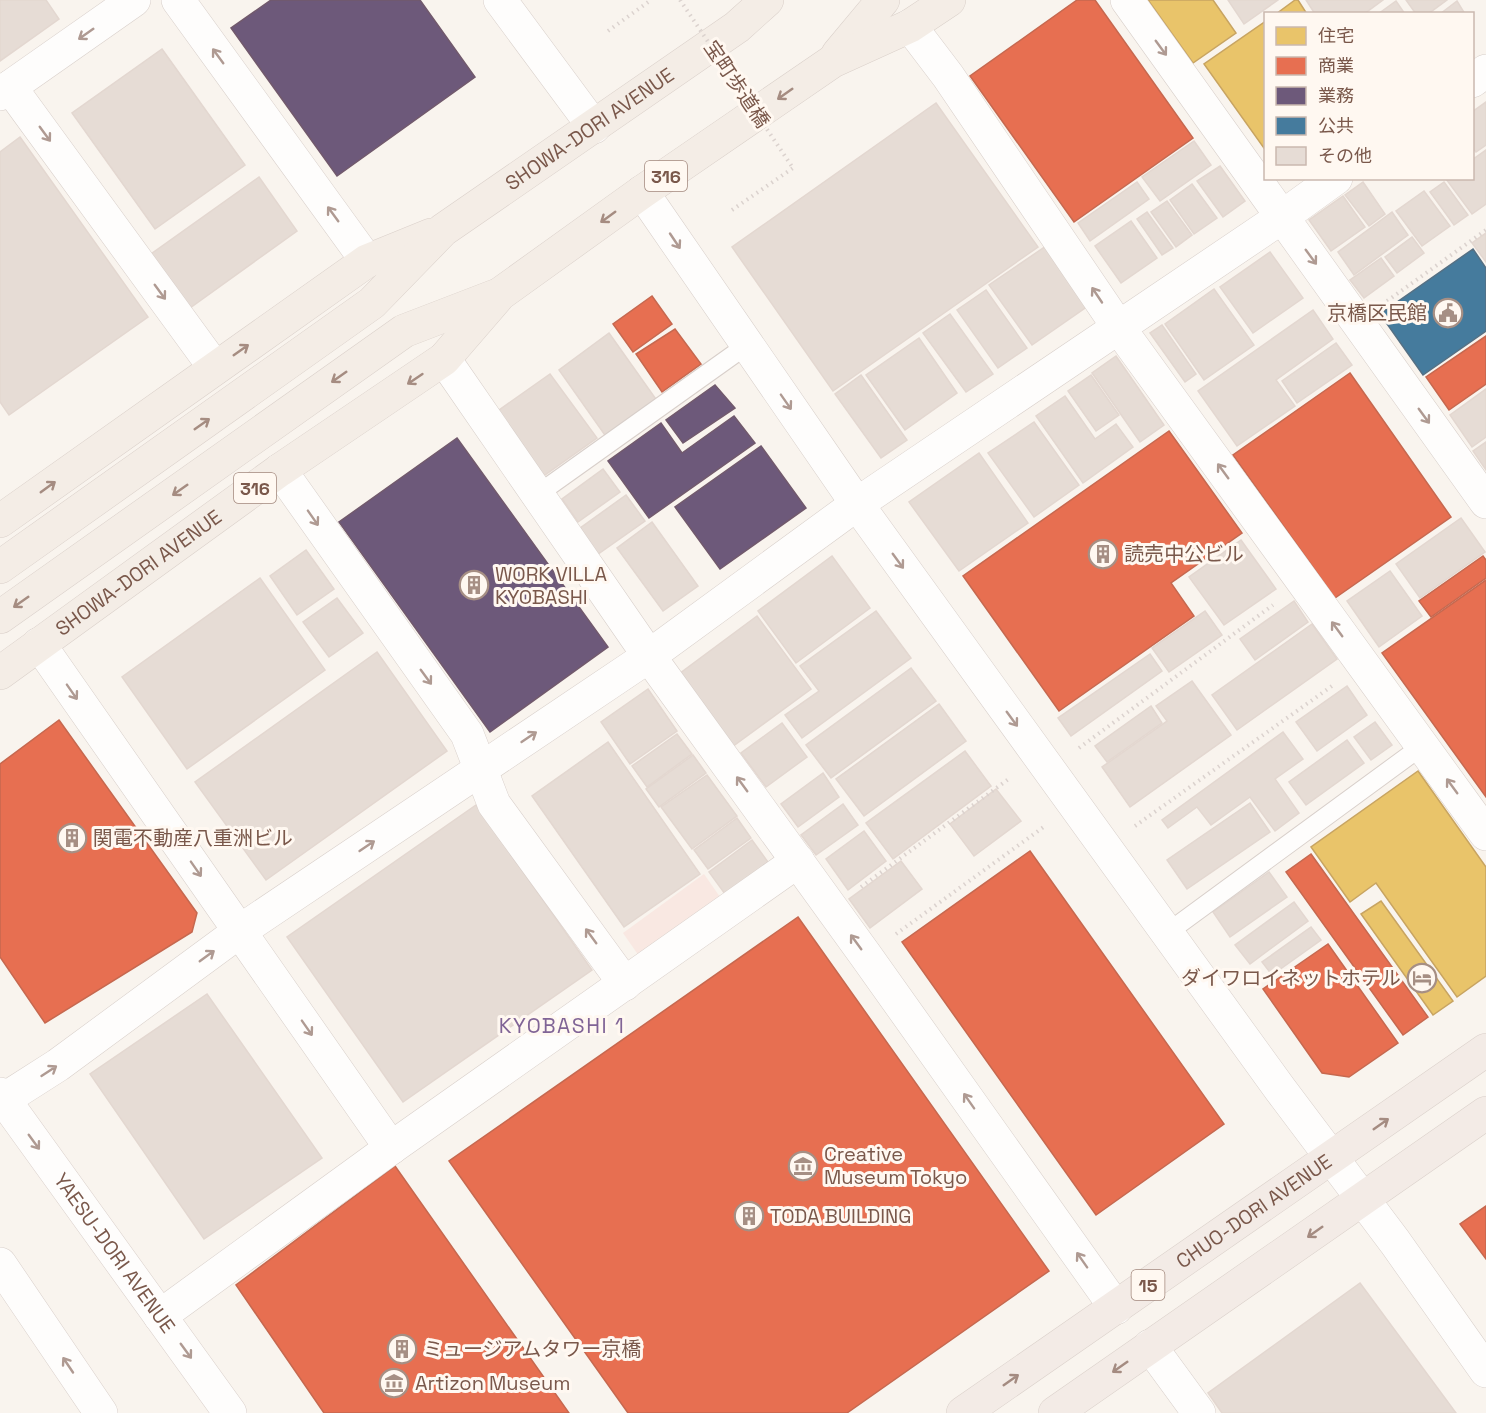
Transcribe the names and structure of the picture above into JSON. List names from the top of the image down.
{
  "streets": {
    "highway": ["CHUO-DORI AVENUE", "15"],
    "main road": ["SHOWA-DORI AVENUE", "316"],
    "street": ["YAESU-DORI AVENUE"],
    "path": ["宝町歩道橋"]
  },
  "districts": ["KYOBASHI 1"],
  "places": {
    "public building": ["京橋区民館"],
    "building": [
      "読売中公ビル",
      "WORK VILLA KYOBASHI",
      "関電不動産八重洲ビル",
      "TODA BUILDING",
      "ミュージアムタワー京橋"
    ],
    "hotel": ["ダイワロイネットホテル"],
    "museum": ["Creative Museum Tokyo", "Artizon Museum"]
  },
  "legend": [
    "住宅",
    "商業",
    "業務",
    "公共",
    "その他"
  ]
}
